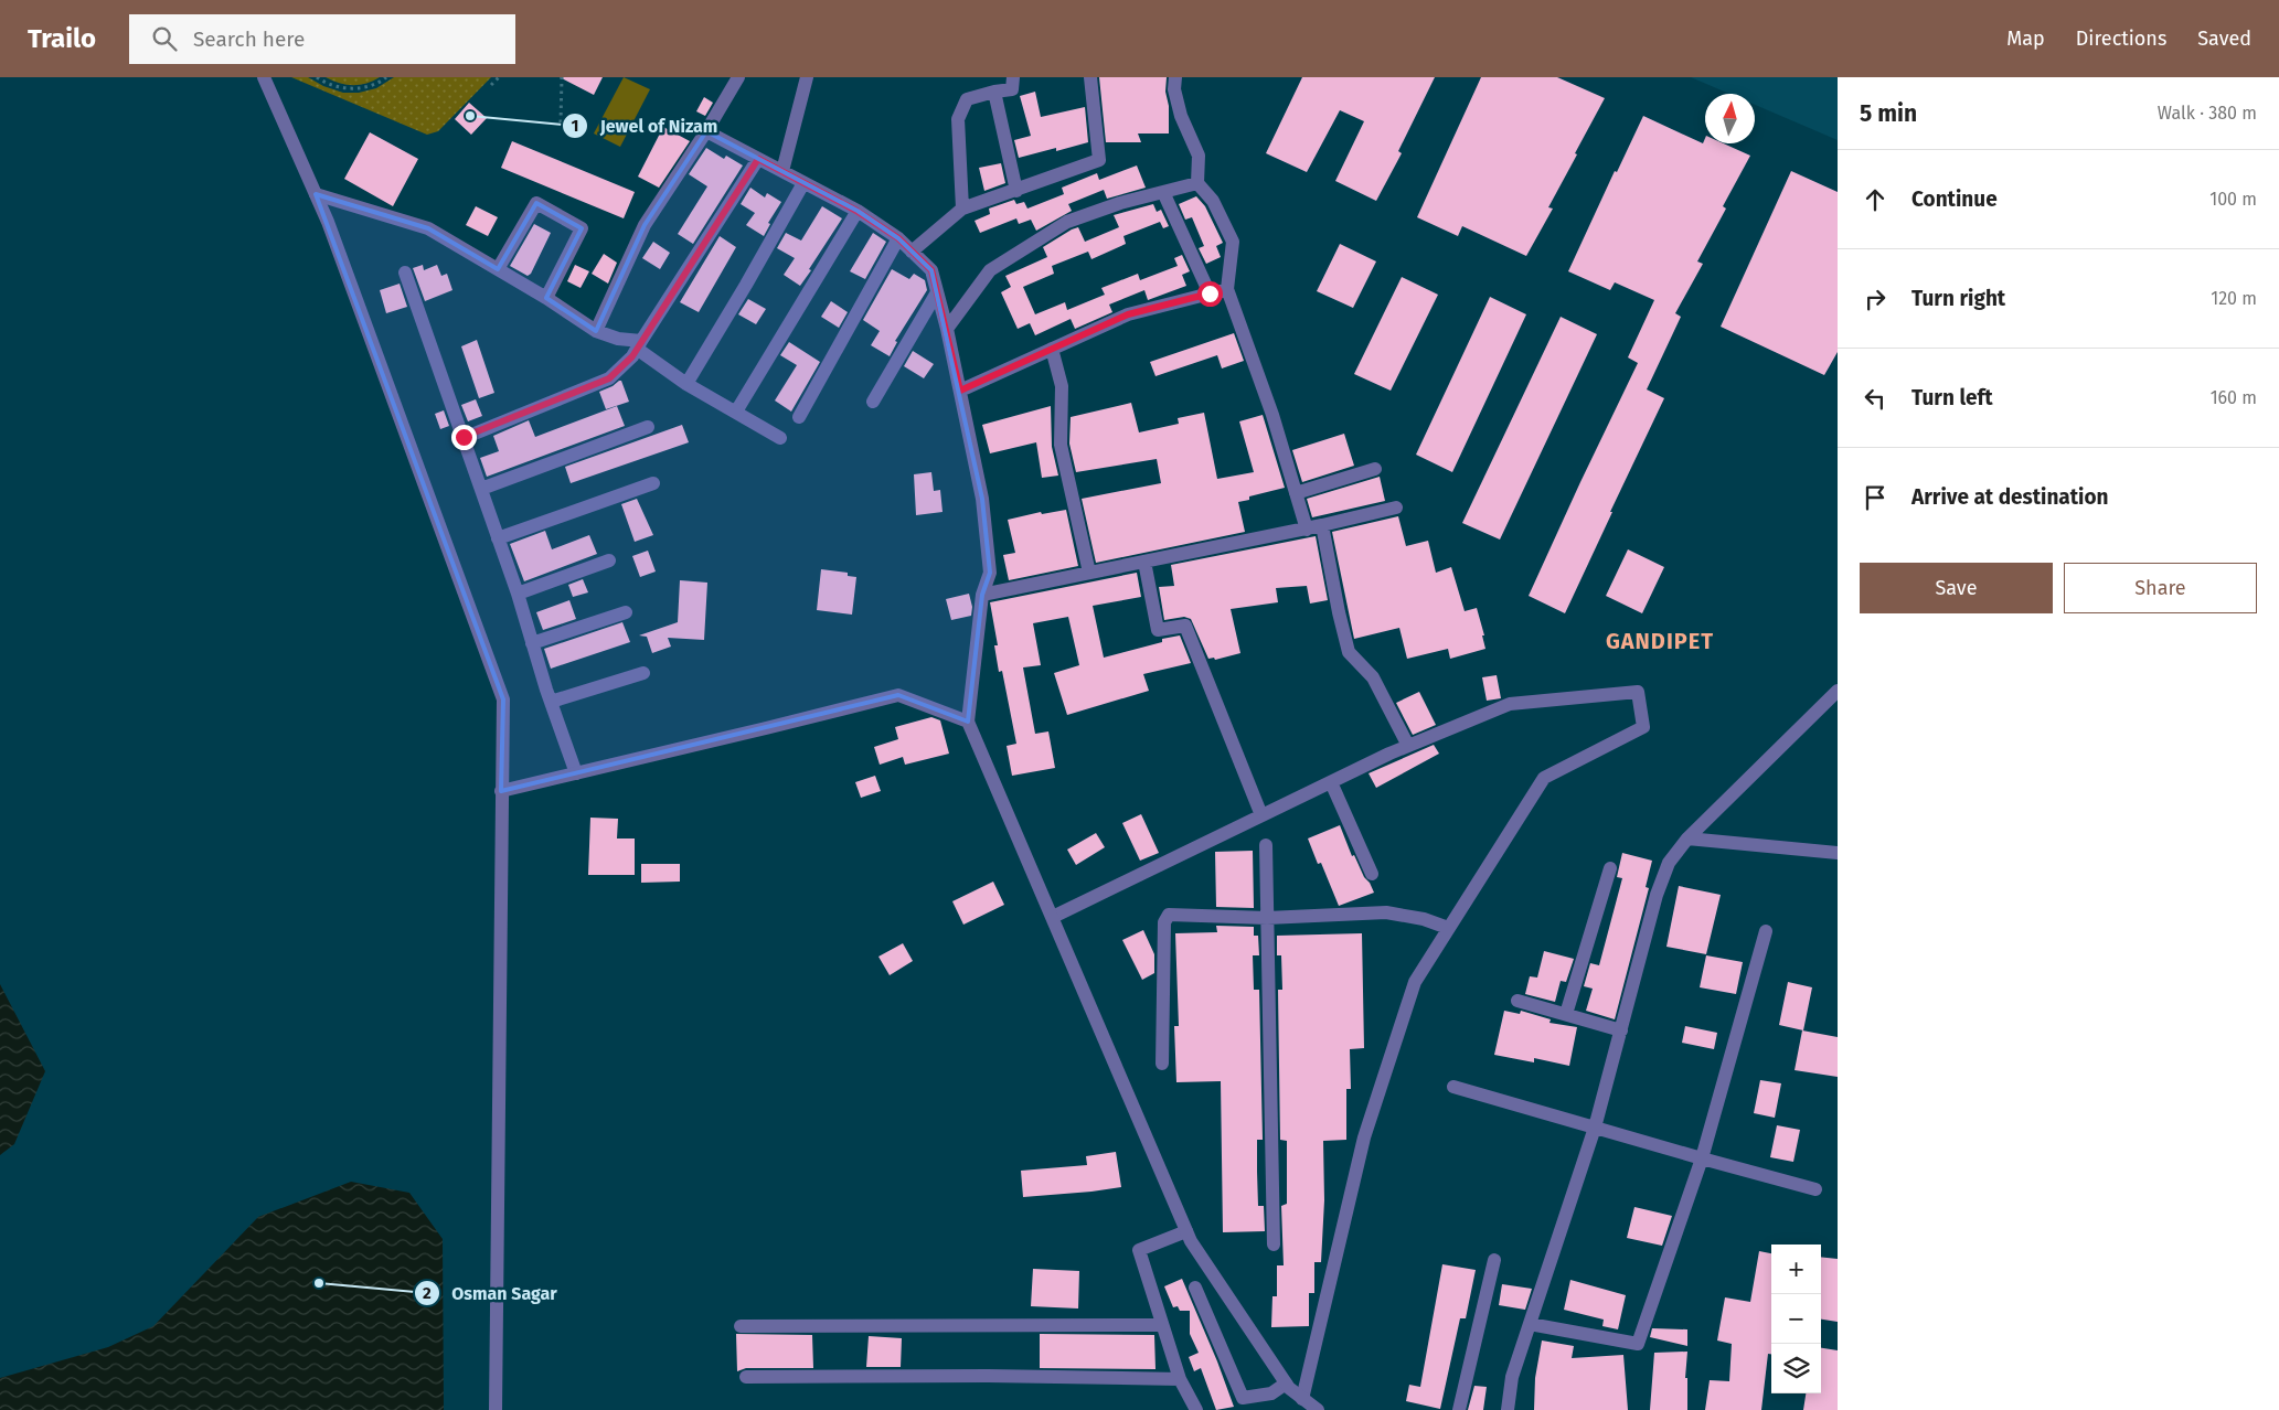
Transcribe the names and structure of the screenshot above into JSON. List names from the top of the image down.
{
  "districts": ["GANDIPET"],
  "places": ["Jewel of Nizam", "Osman Sagar"],
  "north": "top",
  "page": {
    "header": "Trailo",
    "search": "Search here",
    "nav": ["Map", "Directions", "Saved"],
    "heading": ["5 min", "Walk · 380 m"],
    "list": [
      ["Continue", "100 m"],
      ["Turn right", "120 m"],
      ["Turn left", "160 m"],
      "Arrive at destination"
    ],
    "buttons": ["Save", "Share"],
    "map_buttons": ["+", "−"]
  }
}
